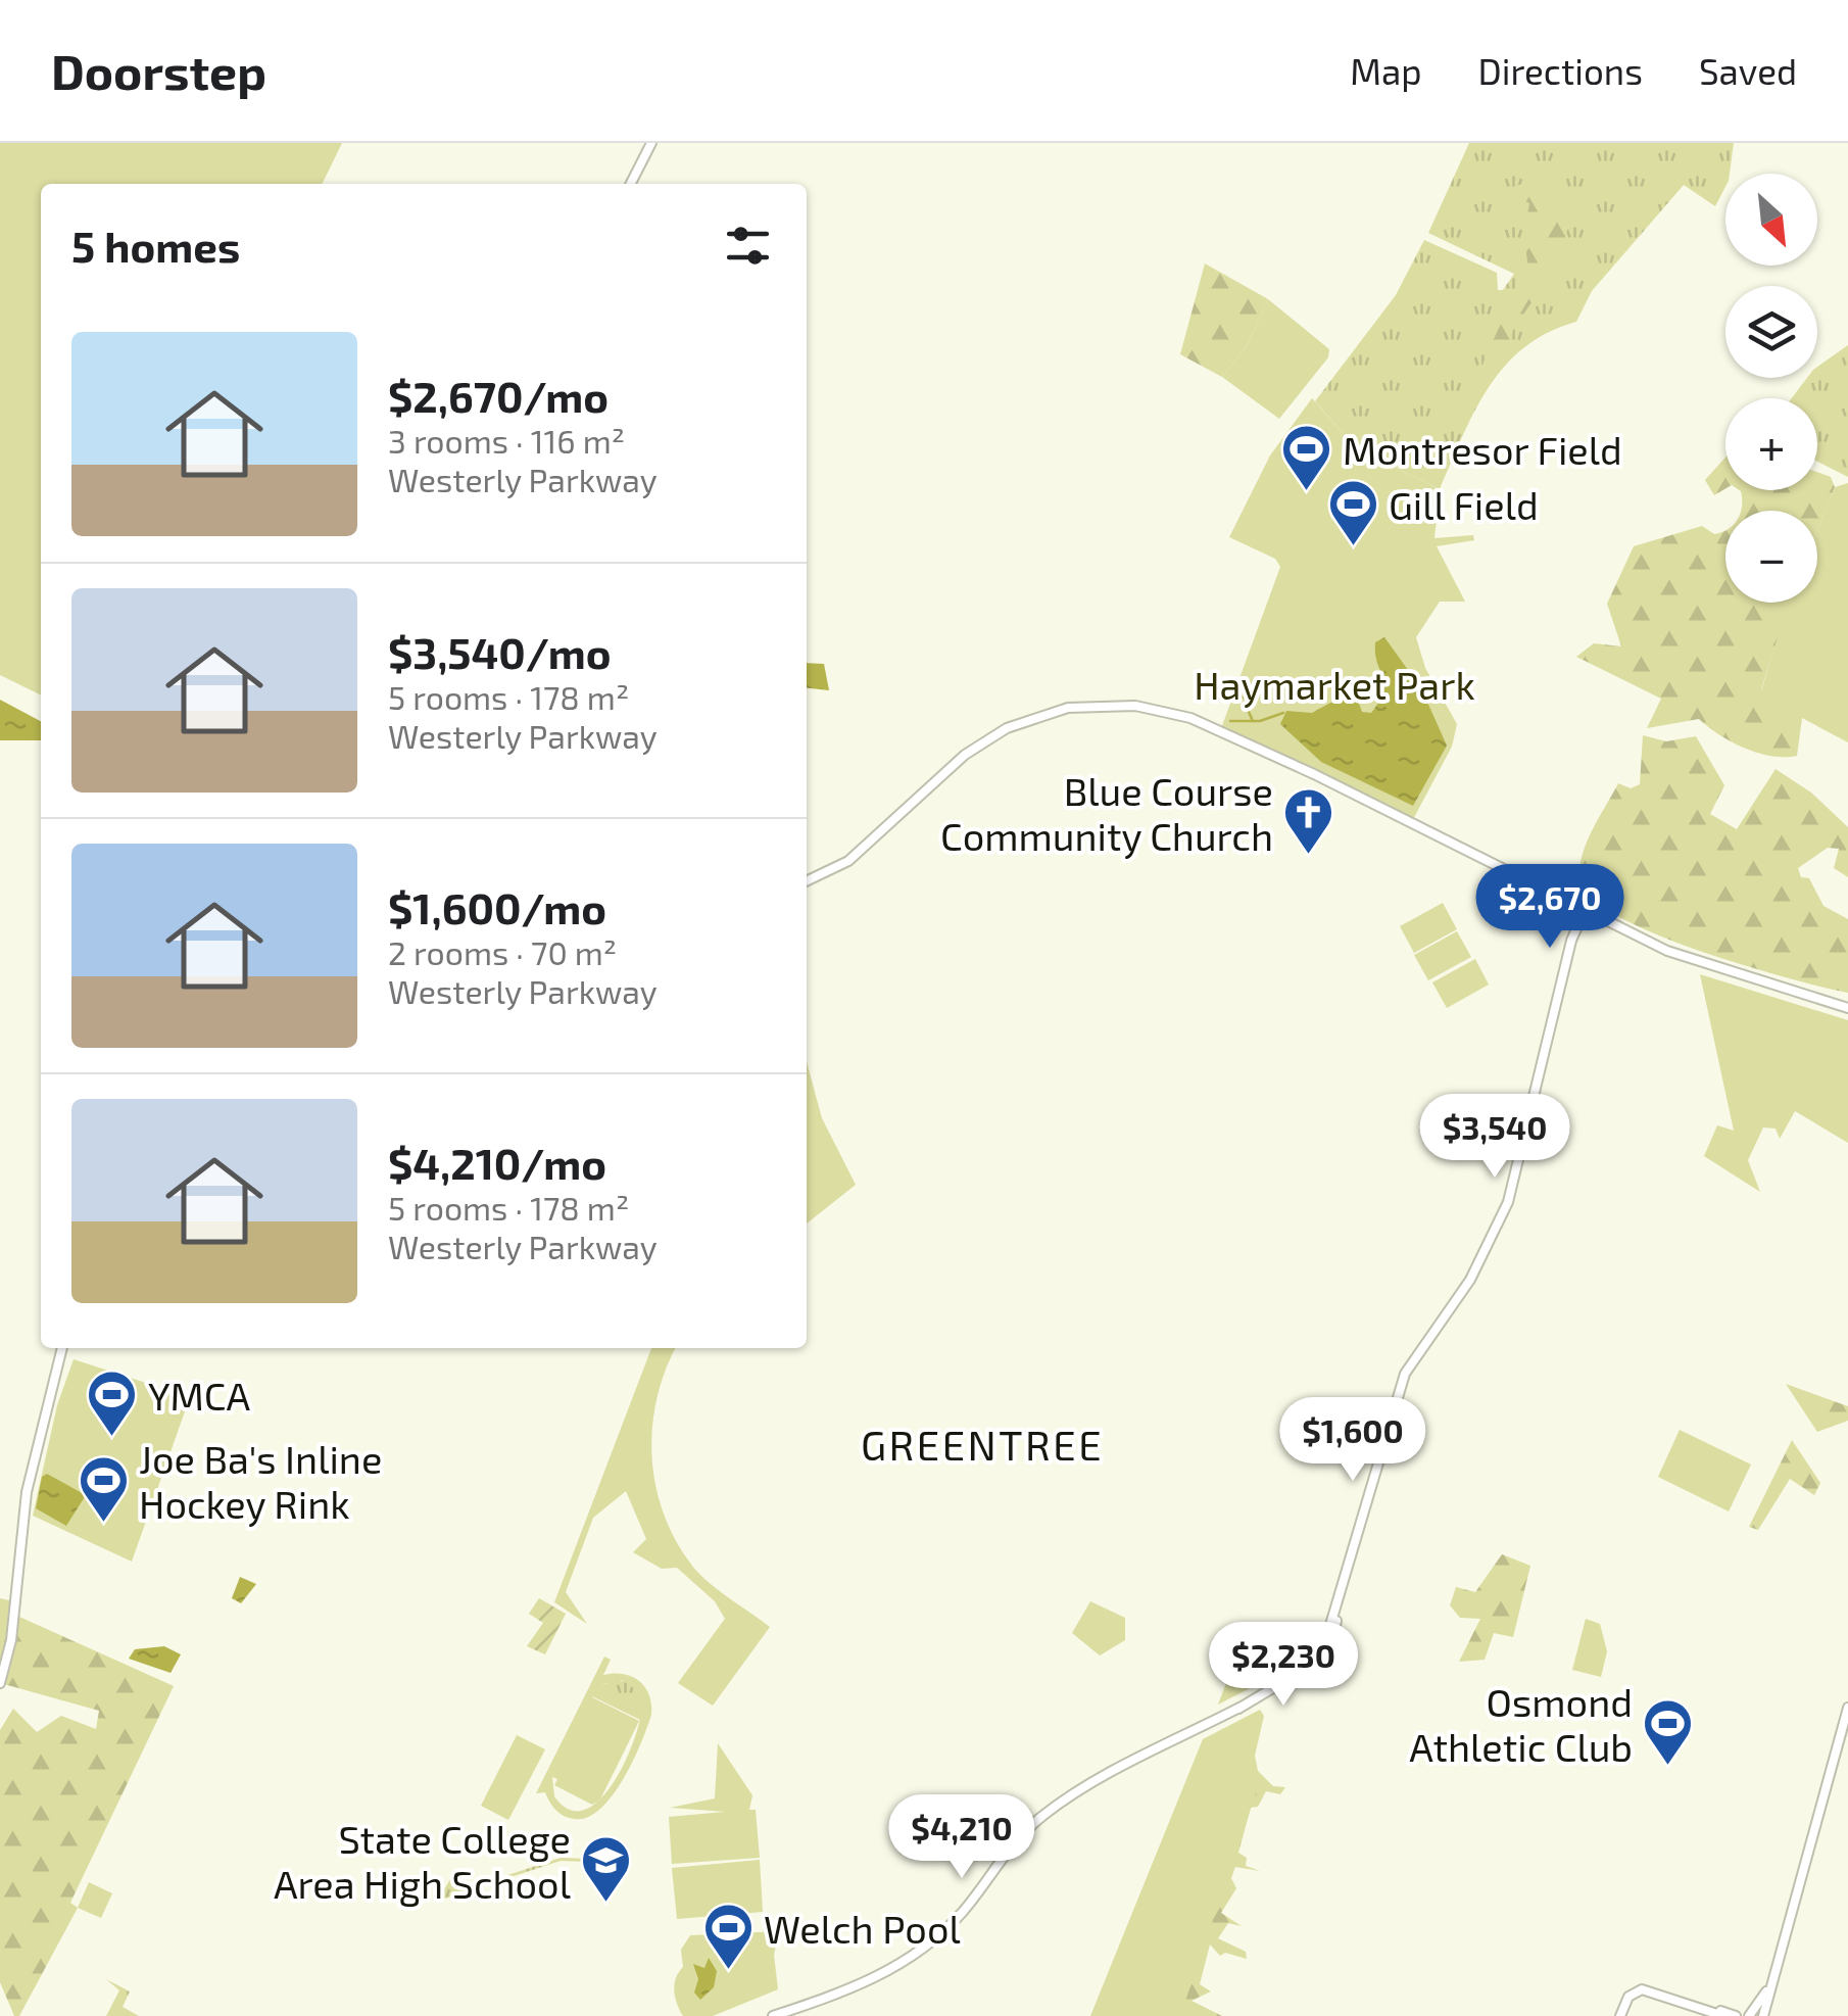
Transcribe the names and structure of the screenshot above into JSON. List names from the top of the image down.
{
  "districts": ["GREENTREE"],
  "parks": ["Haymarket Park"],
  "places": {
    "sports": [
      "Montresor Field",
      "Gill Field",
      "YMCA",
      "Joe Ba's Inline Hockey Rink",
      "Osmond Athletic Club",
      "Welch Pool"
    ],
    "church": ["Blue Course Community Church"],
    "school or university": ["State College Area High School"]
  },
  "north": "bottom right",
  "page": {
    "header": "Doorstep",
    "nav": ["Map", "Directions", "Saved"],
    "map_buttons": ["+", "−"],
    "heading": "5 homes",
    "list": [
      {
        "name": "$2,670/mo",
        "note": "3 rooms · 116 m² · Westerly Parkway"
      },
      {
        "name": "$3,540/mo",
        "note": "5 rooms · 178 m² · Westerly Parkway"
      },
      {
        "name": "$1,600/mo",
        "note": "2 rooms · 70 m² · Westerly Parkway"
      },
      {
        "name": "$4,210/mo",
        "note": "5 rooms · 178 m² · Westerly Parkway"
      }
    ],
    "price": [
      "$2,670",
      "$3,540",
      "$1,600",
      "$2,230",
      "$4,210"
    ]
  }
}
